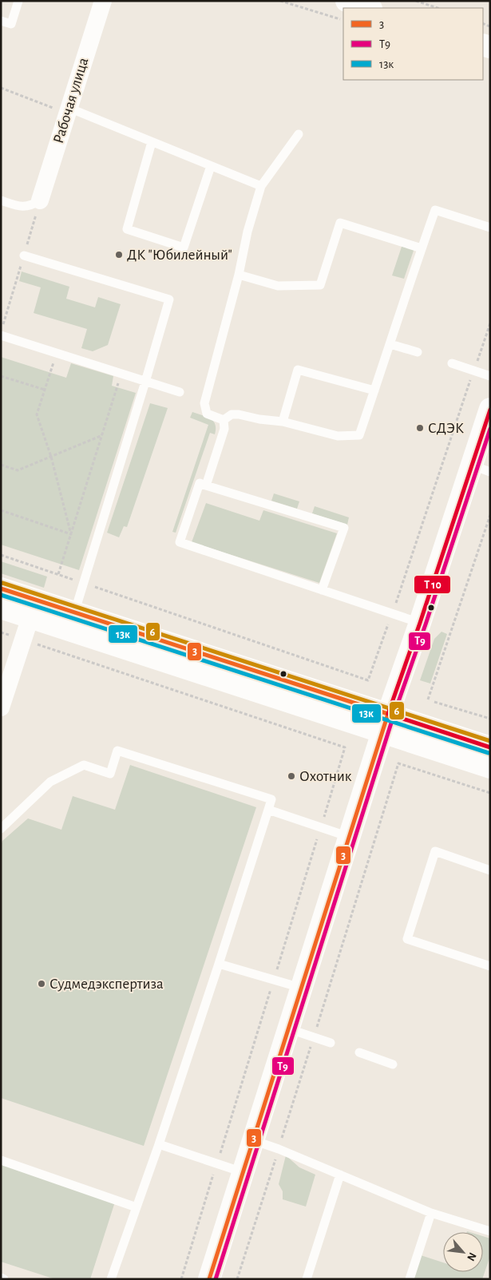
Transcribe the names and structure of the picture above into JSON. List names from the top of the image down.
{
  "streets": {
    "street": ["Рабочая улица"]
  },
  "places": [
    "ДК \"Юбилейный\"",
    "СДЭК",
    "Охотник",
    "Судмедэкспертиза"
  ],
  "lines": [
    "transit line Т9",
    "transit line 6",
    "transit line 3",
    "transit line 13к"
  ],
  "legend": ["3", "Т9", "13к"],
  "north": "bottom right"
}
